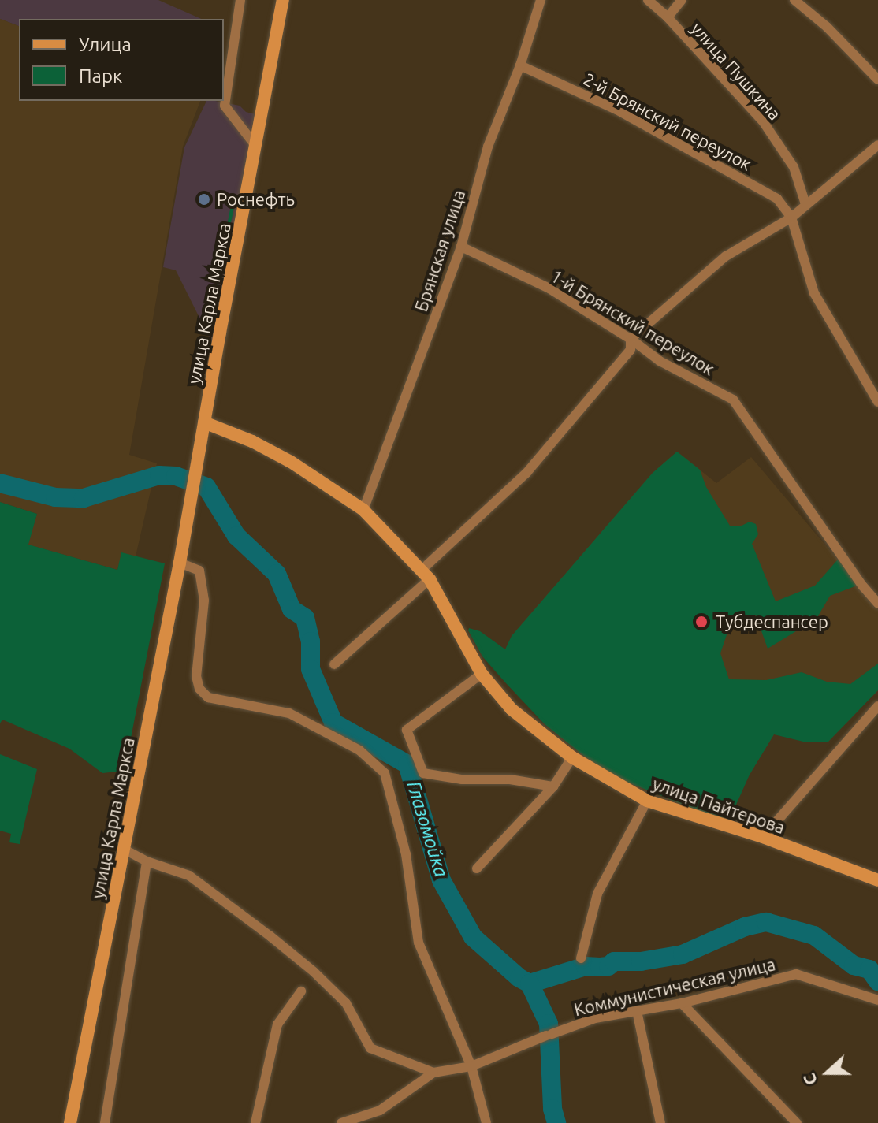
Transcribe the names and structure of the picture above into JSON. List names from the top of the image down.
{
  "streets": {
    "main road": ["улица Карла Маркса", "улица Пайтерова"],
    "street": [
      "улица Пушкина",
      "2-й Брянский переулок",
      "Брянская улица",
      "1-й Брянский переулок",
      "Коммунистическая улица"
    ]
  },
  "crossings": [
    ["2-й Брянский переулок", "Брянская улица"],
    ["Брянская улица", "1-й Брянский переулок"],
    ["Брянская улица", "улица Пайтерова"],
    ["улица Карла Маркса", "улица Пайтерова"]
  ],
  "water": ["Глазомойка"],
  "places": ["Роснефть", "Тубдеспансер"],
  "legend": ["Улица", "Парк"],
  "north": "left"
}
